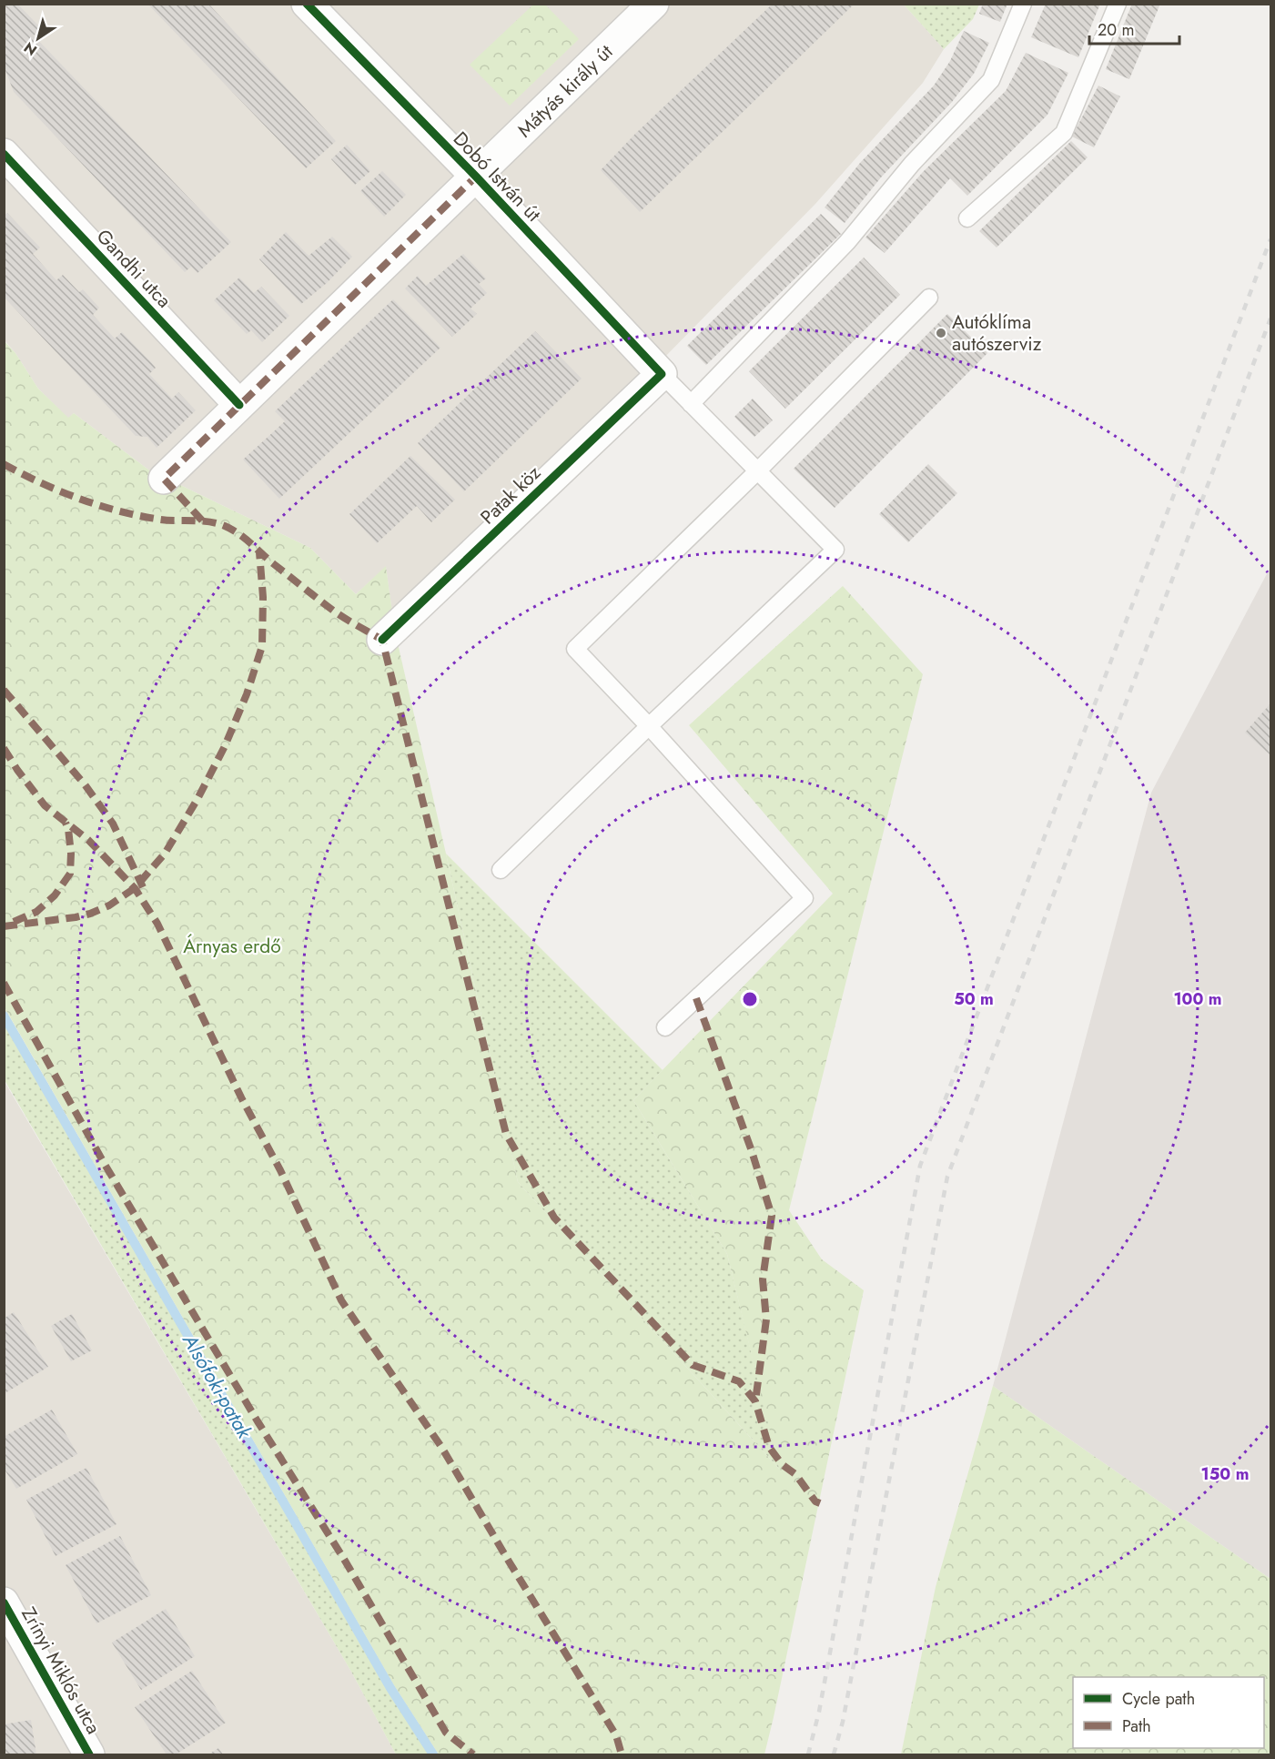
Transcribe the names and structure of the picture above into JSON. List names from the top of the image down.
{
  "streets": {
    "street": [
      "Mátyás király út",
      "Dobó István út",
      "Gandhi utca",
      "Patak köz",
      "Zrínyi Miklós utca"
    ]
  },
  "crossings": [
    ["Mátyás király út", "Dobó István út"],
    ["Dobó István út", "Patak köz"]
  ],
  "water": ["Alsófoki-patak"],
  "parks": ["Árnyas erdő"],
  "places": ["Autóklíma autószerviz"],
  "legend": ["Cycle path", "Path"],
  "scale_bar": "20 m",
  "north": "bottom left",
  "rings": ["50 m", "100 m", "150 m"]
}
